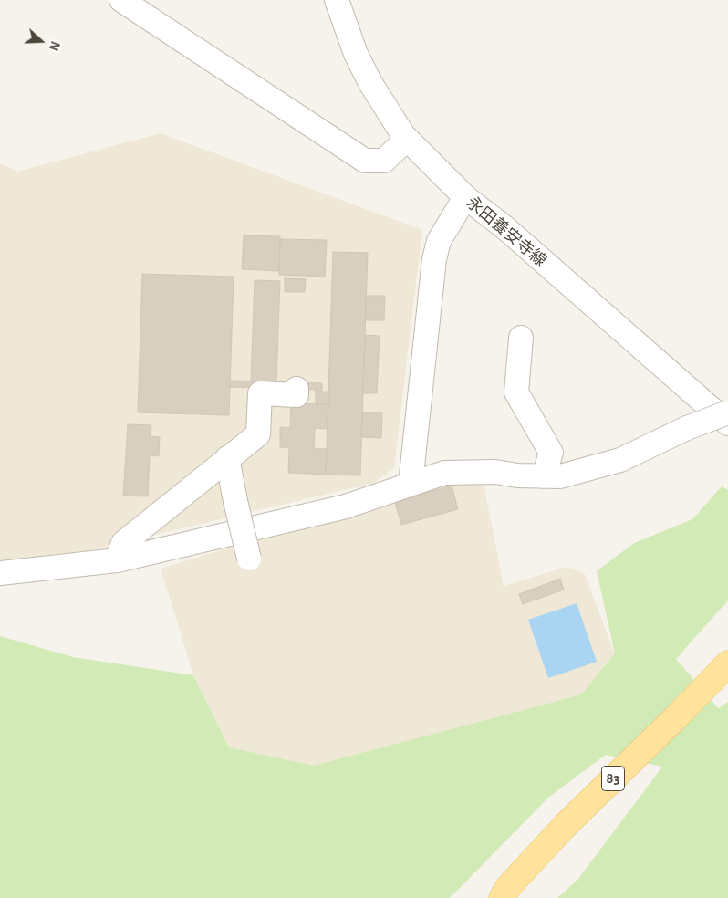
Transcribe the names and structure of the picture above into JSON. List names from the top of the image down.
{
  "streets": {
    "main road": ["83"],
    "street": ["永田養安寺線"]
  },
  "north": "right"
}
